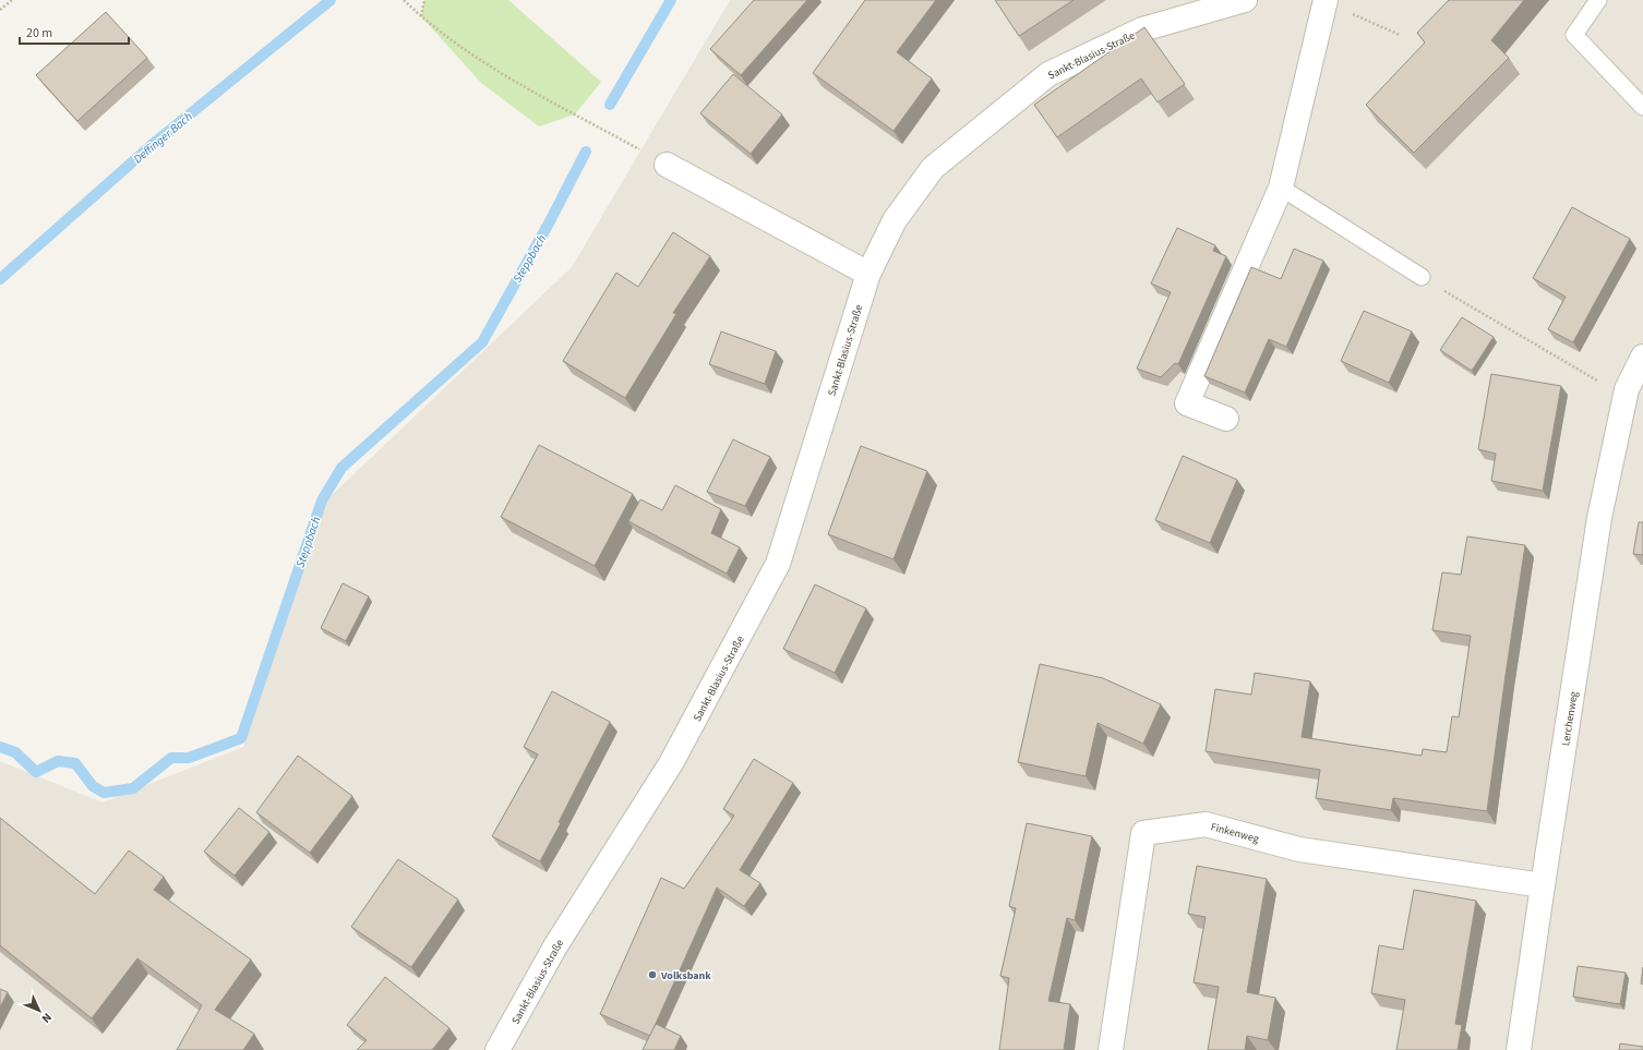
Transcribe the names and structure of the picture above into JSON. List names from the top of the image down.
{
  "streets": {
    "street": ["Sankt-Blasius-Straße", "Lerchenweg", "Finkenweg"]
  },
  "crossings": [
    ["Lerchenweg", "Finkenweg"]
  ],
  "water": ["Deffinger Bach", "Steppbach"],
  "places": ["Volksbank"],
  "scale_bar": "20 m",
  "north": "bottom right"
}
